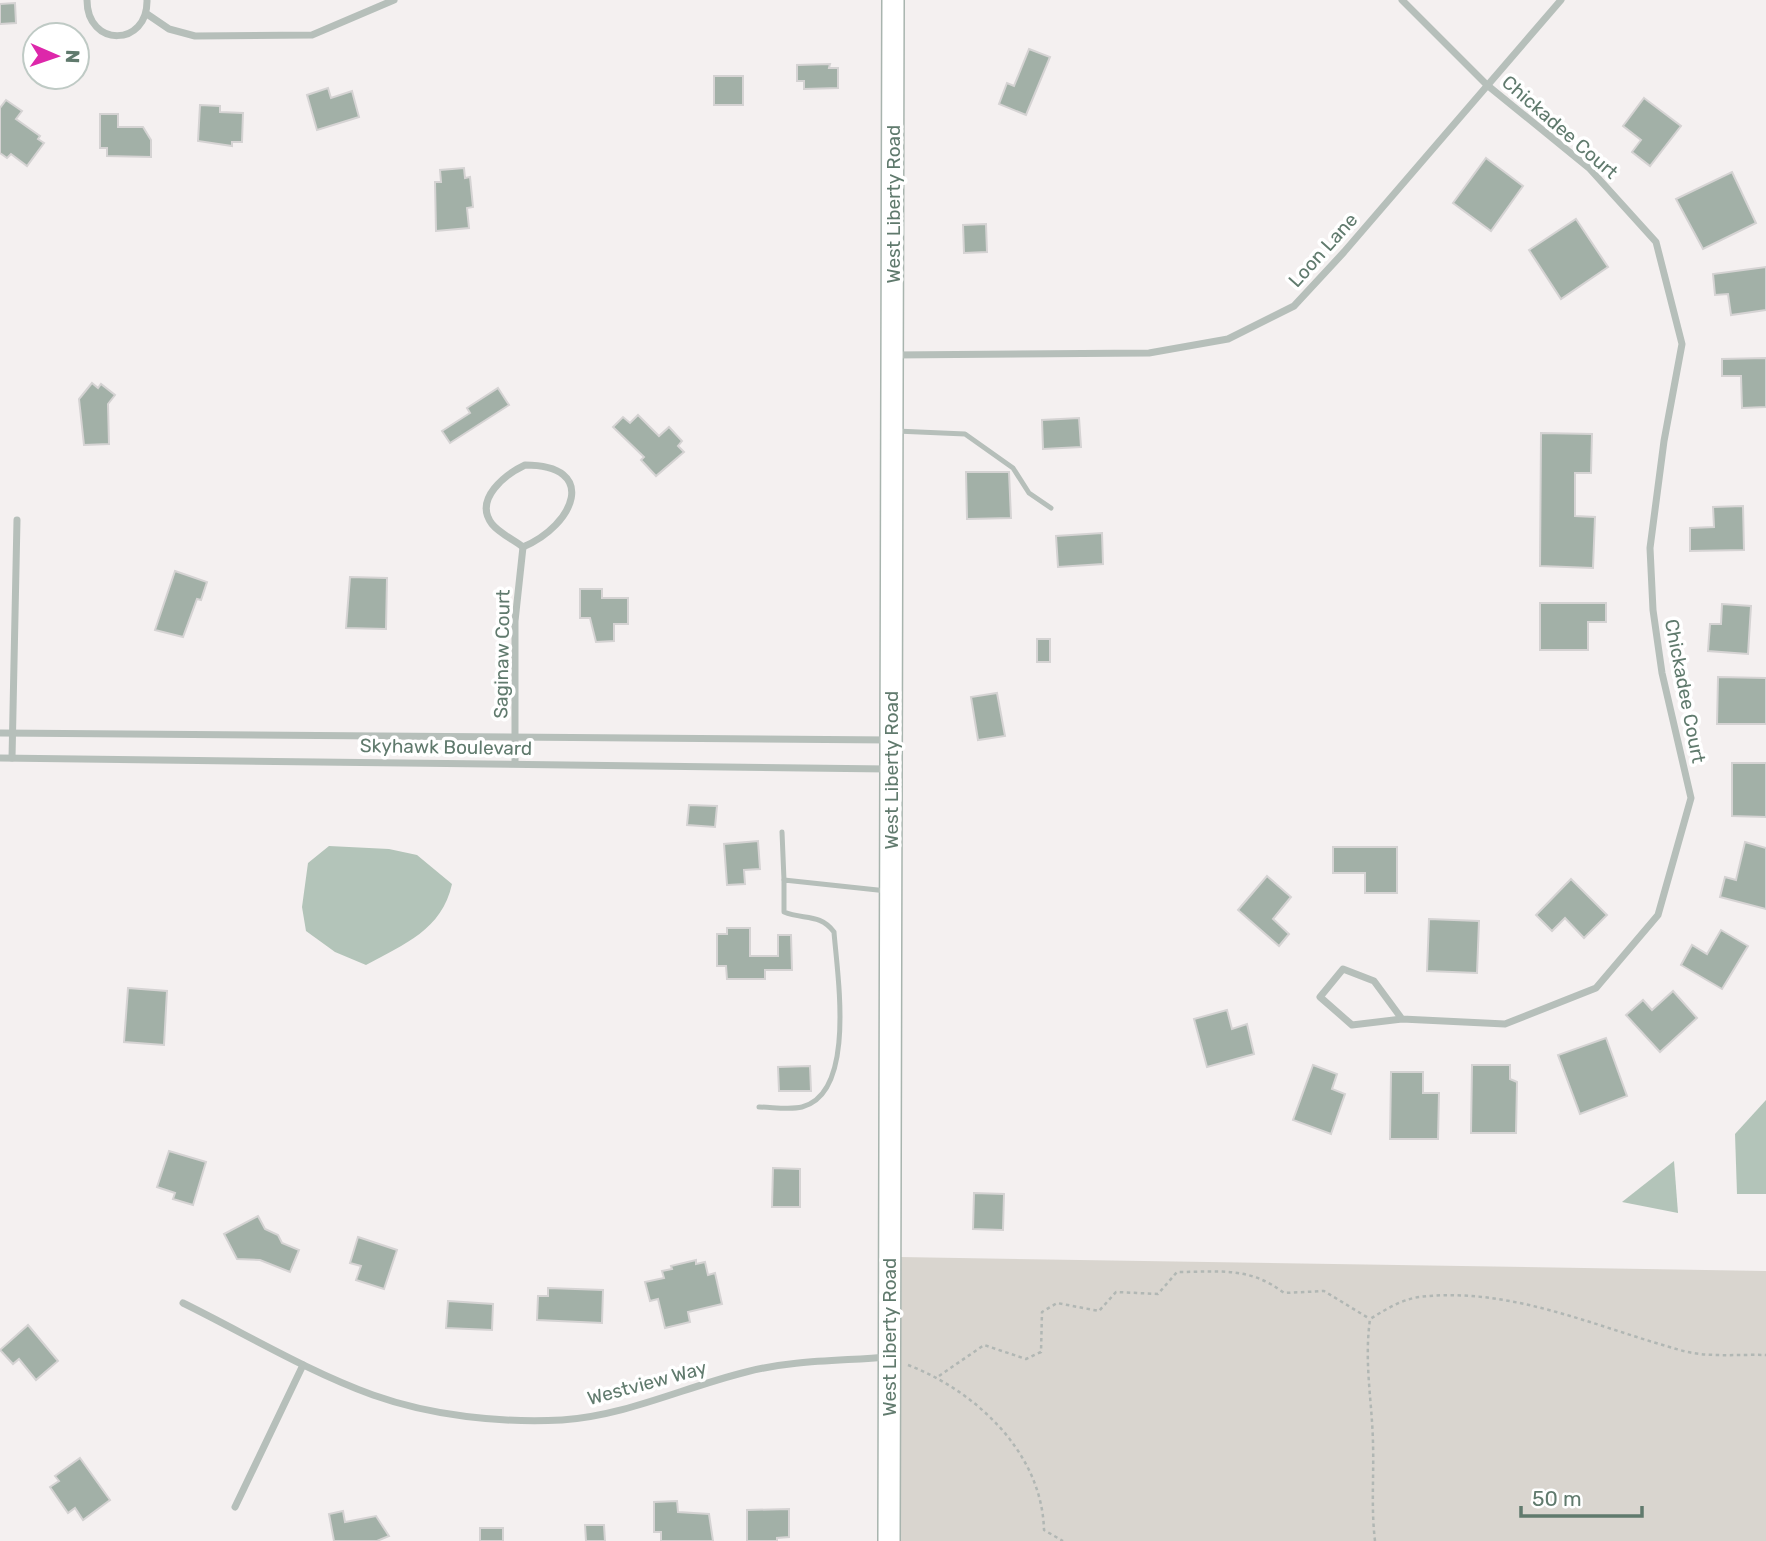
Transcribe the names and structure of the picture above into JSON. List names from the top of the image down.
{
  "streets": {
    "main road": ["West Liberty Road"],
    "street": [
      "Chickadee Court",
      "Loon Lane",
      "Saginaw Court",
      "Skyhawk Boulevard",
      "Westview Way"
    ]
  },
  "crossings": [
    ["Chickadee Court", "Loon Lane"],
    ["West Liberty Road", "Loon Lane"],
    ["West Liberty Road", "Skyhawk Boulevard"],
    ["West Liberty Road", "Westview Way"],
    ["Saginaw Court", "Skyhawk Boulevard"]
  ],
  "scale_bar": "50 m",
  "north": "right"
}
